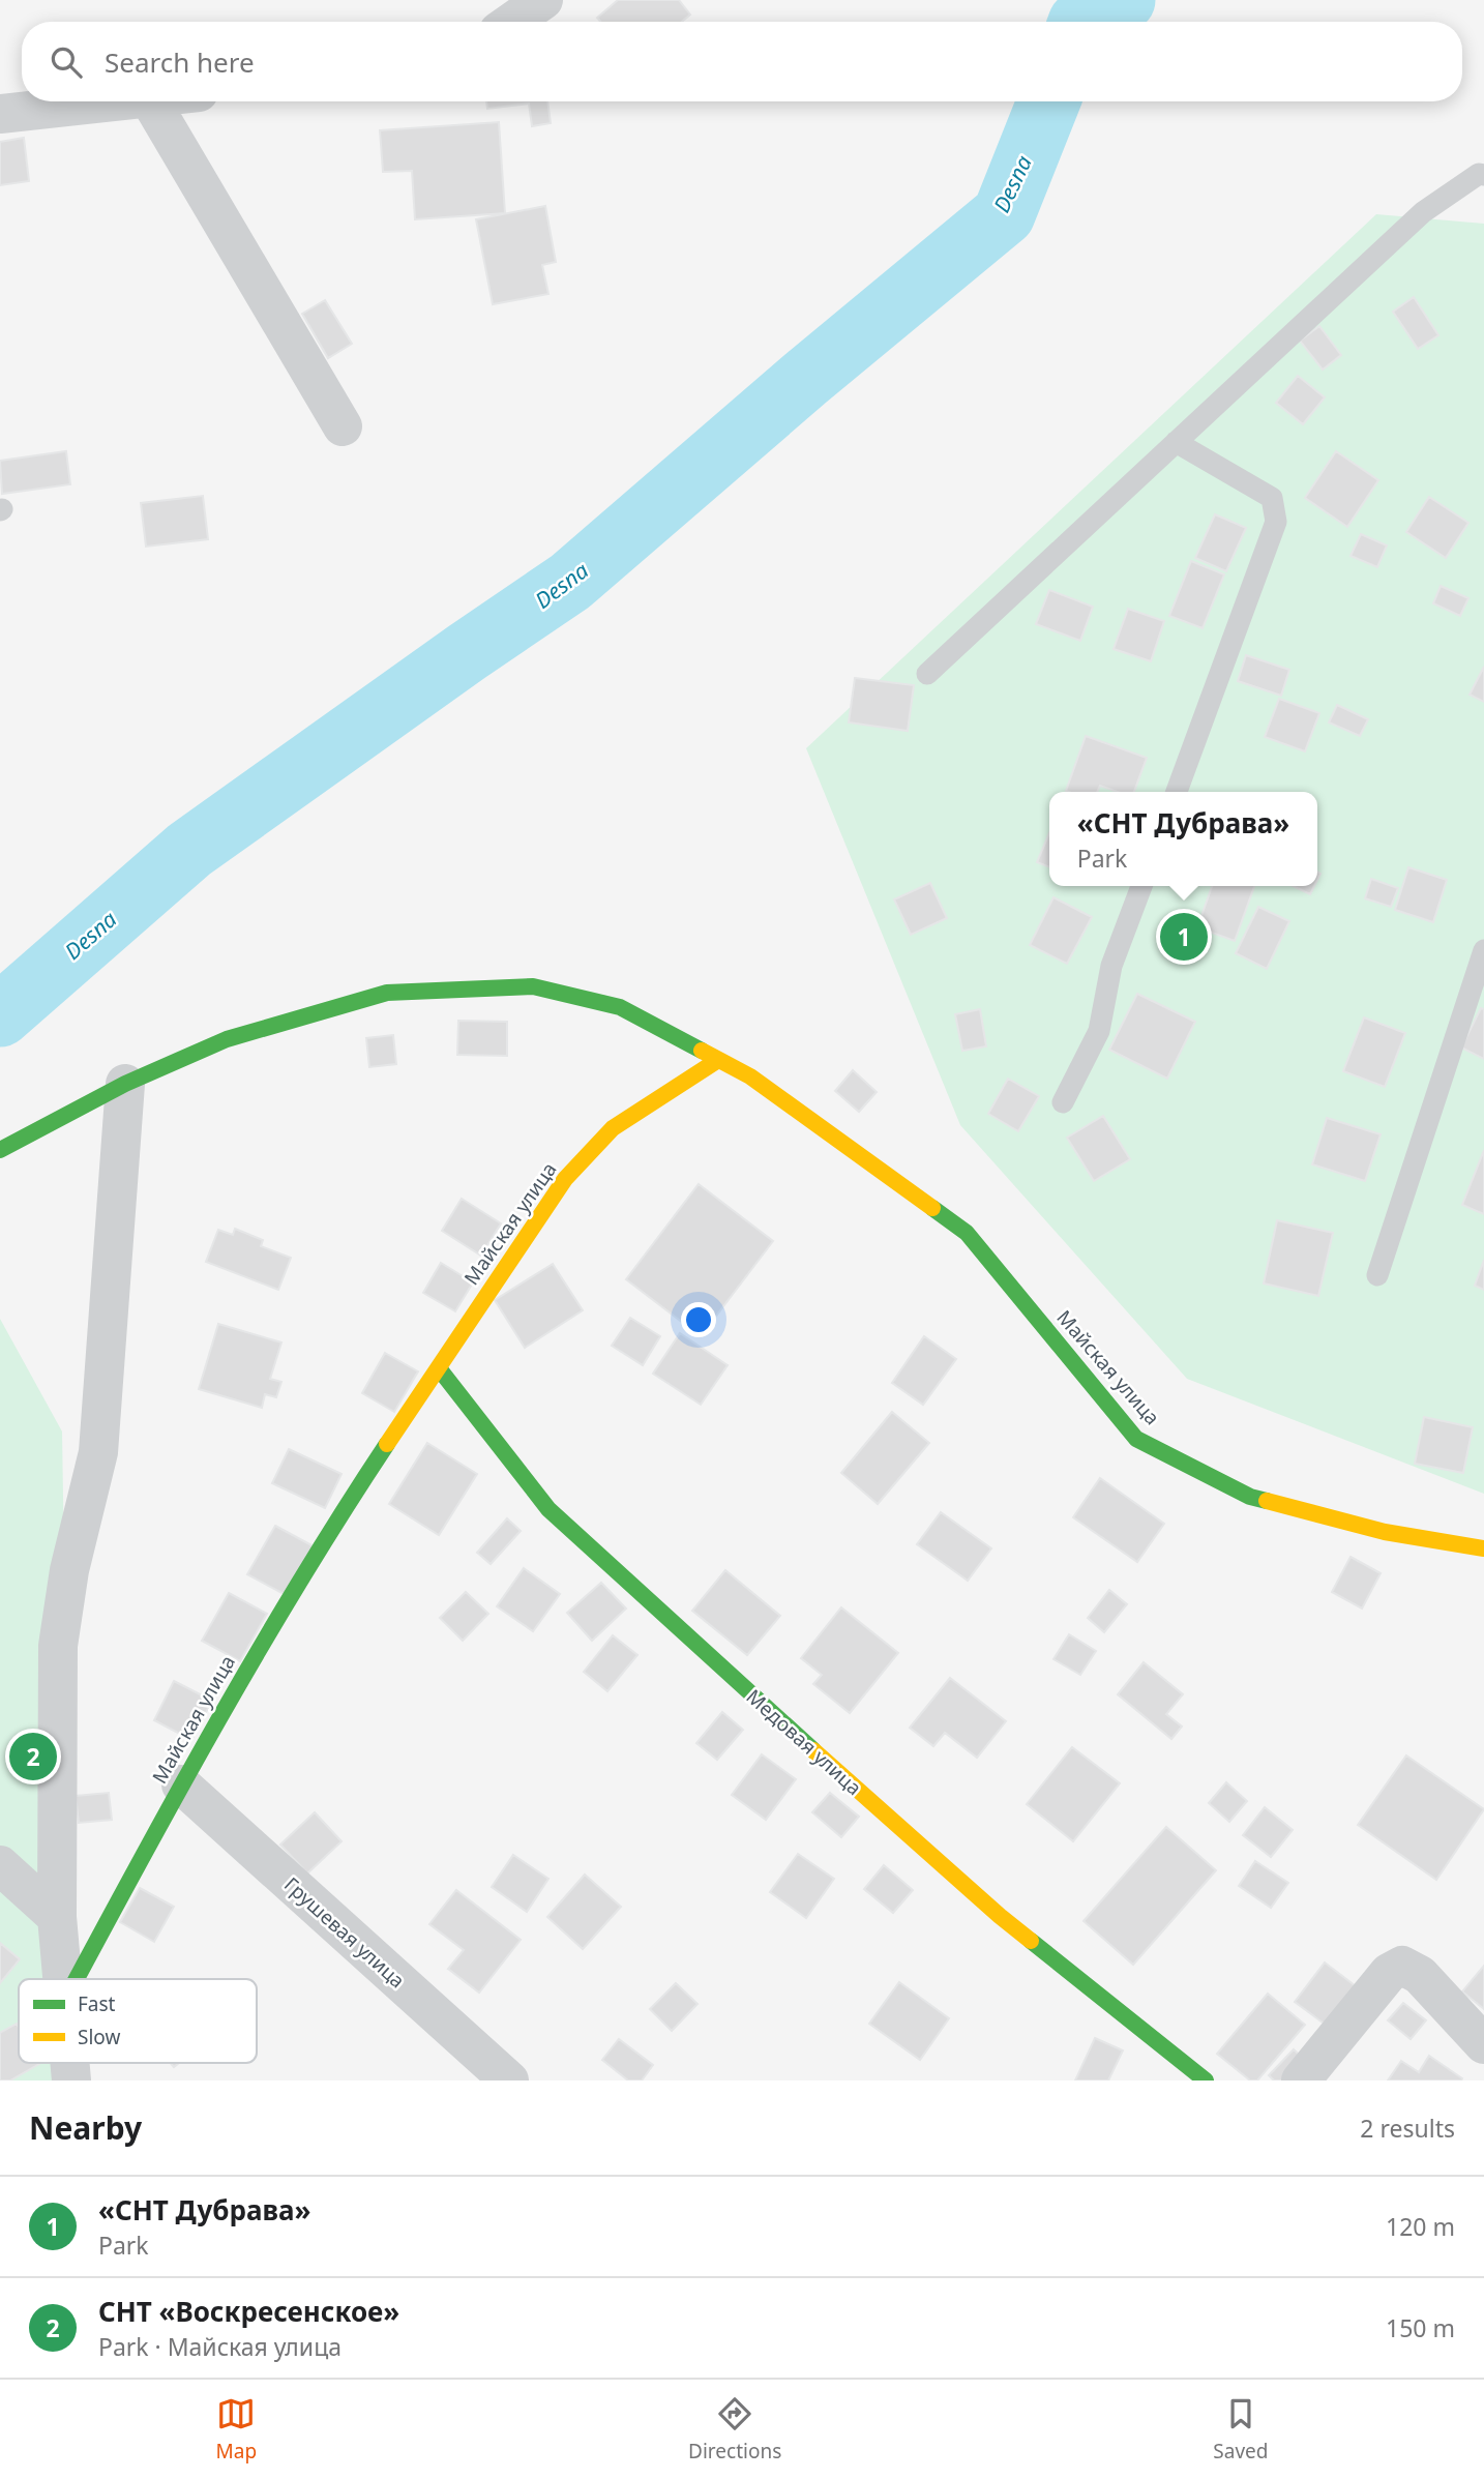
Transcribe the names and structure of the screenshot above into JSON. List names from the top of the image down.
{
  "streets": {
    "street": ["Майская улица", "Медовая улица", "Грушевая улица"]
  },
  "crossings": [
    ["Майская улица", "Медовая улица"],
    ["Майская улица", "Грушевая улица"]
  ],
  "water": ["Desna"],
  "legend": ["Fast", "Slow"],
  "page": {
    "search": "Search here",
    "popup": ["«СНТ Дубрава»", "Park"],
    "pins": ["1", "2"],
    "heading": ["Nearby", "2 results"],
    "list": [
      {
        "mark": "1",
        "name": "«СНТ Дубрава»",
        "note": "Park",
        "value": "120 m"
      },
      {
        "mark": "2",
        "name": "СНТ «Воскресенское»",
        "note": "Park · Майская улица",
        "value": "150 m"
      }
    ],
    "nav": ["Map", "Directions", "Saved"]
  }
}
